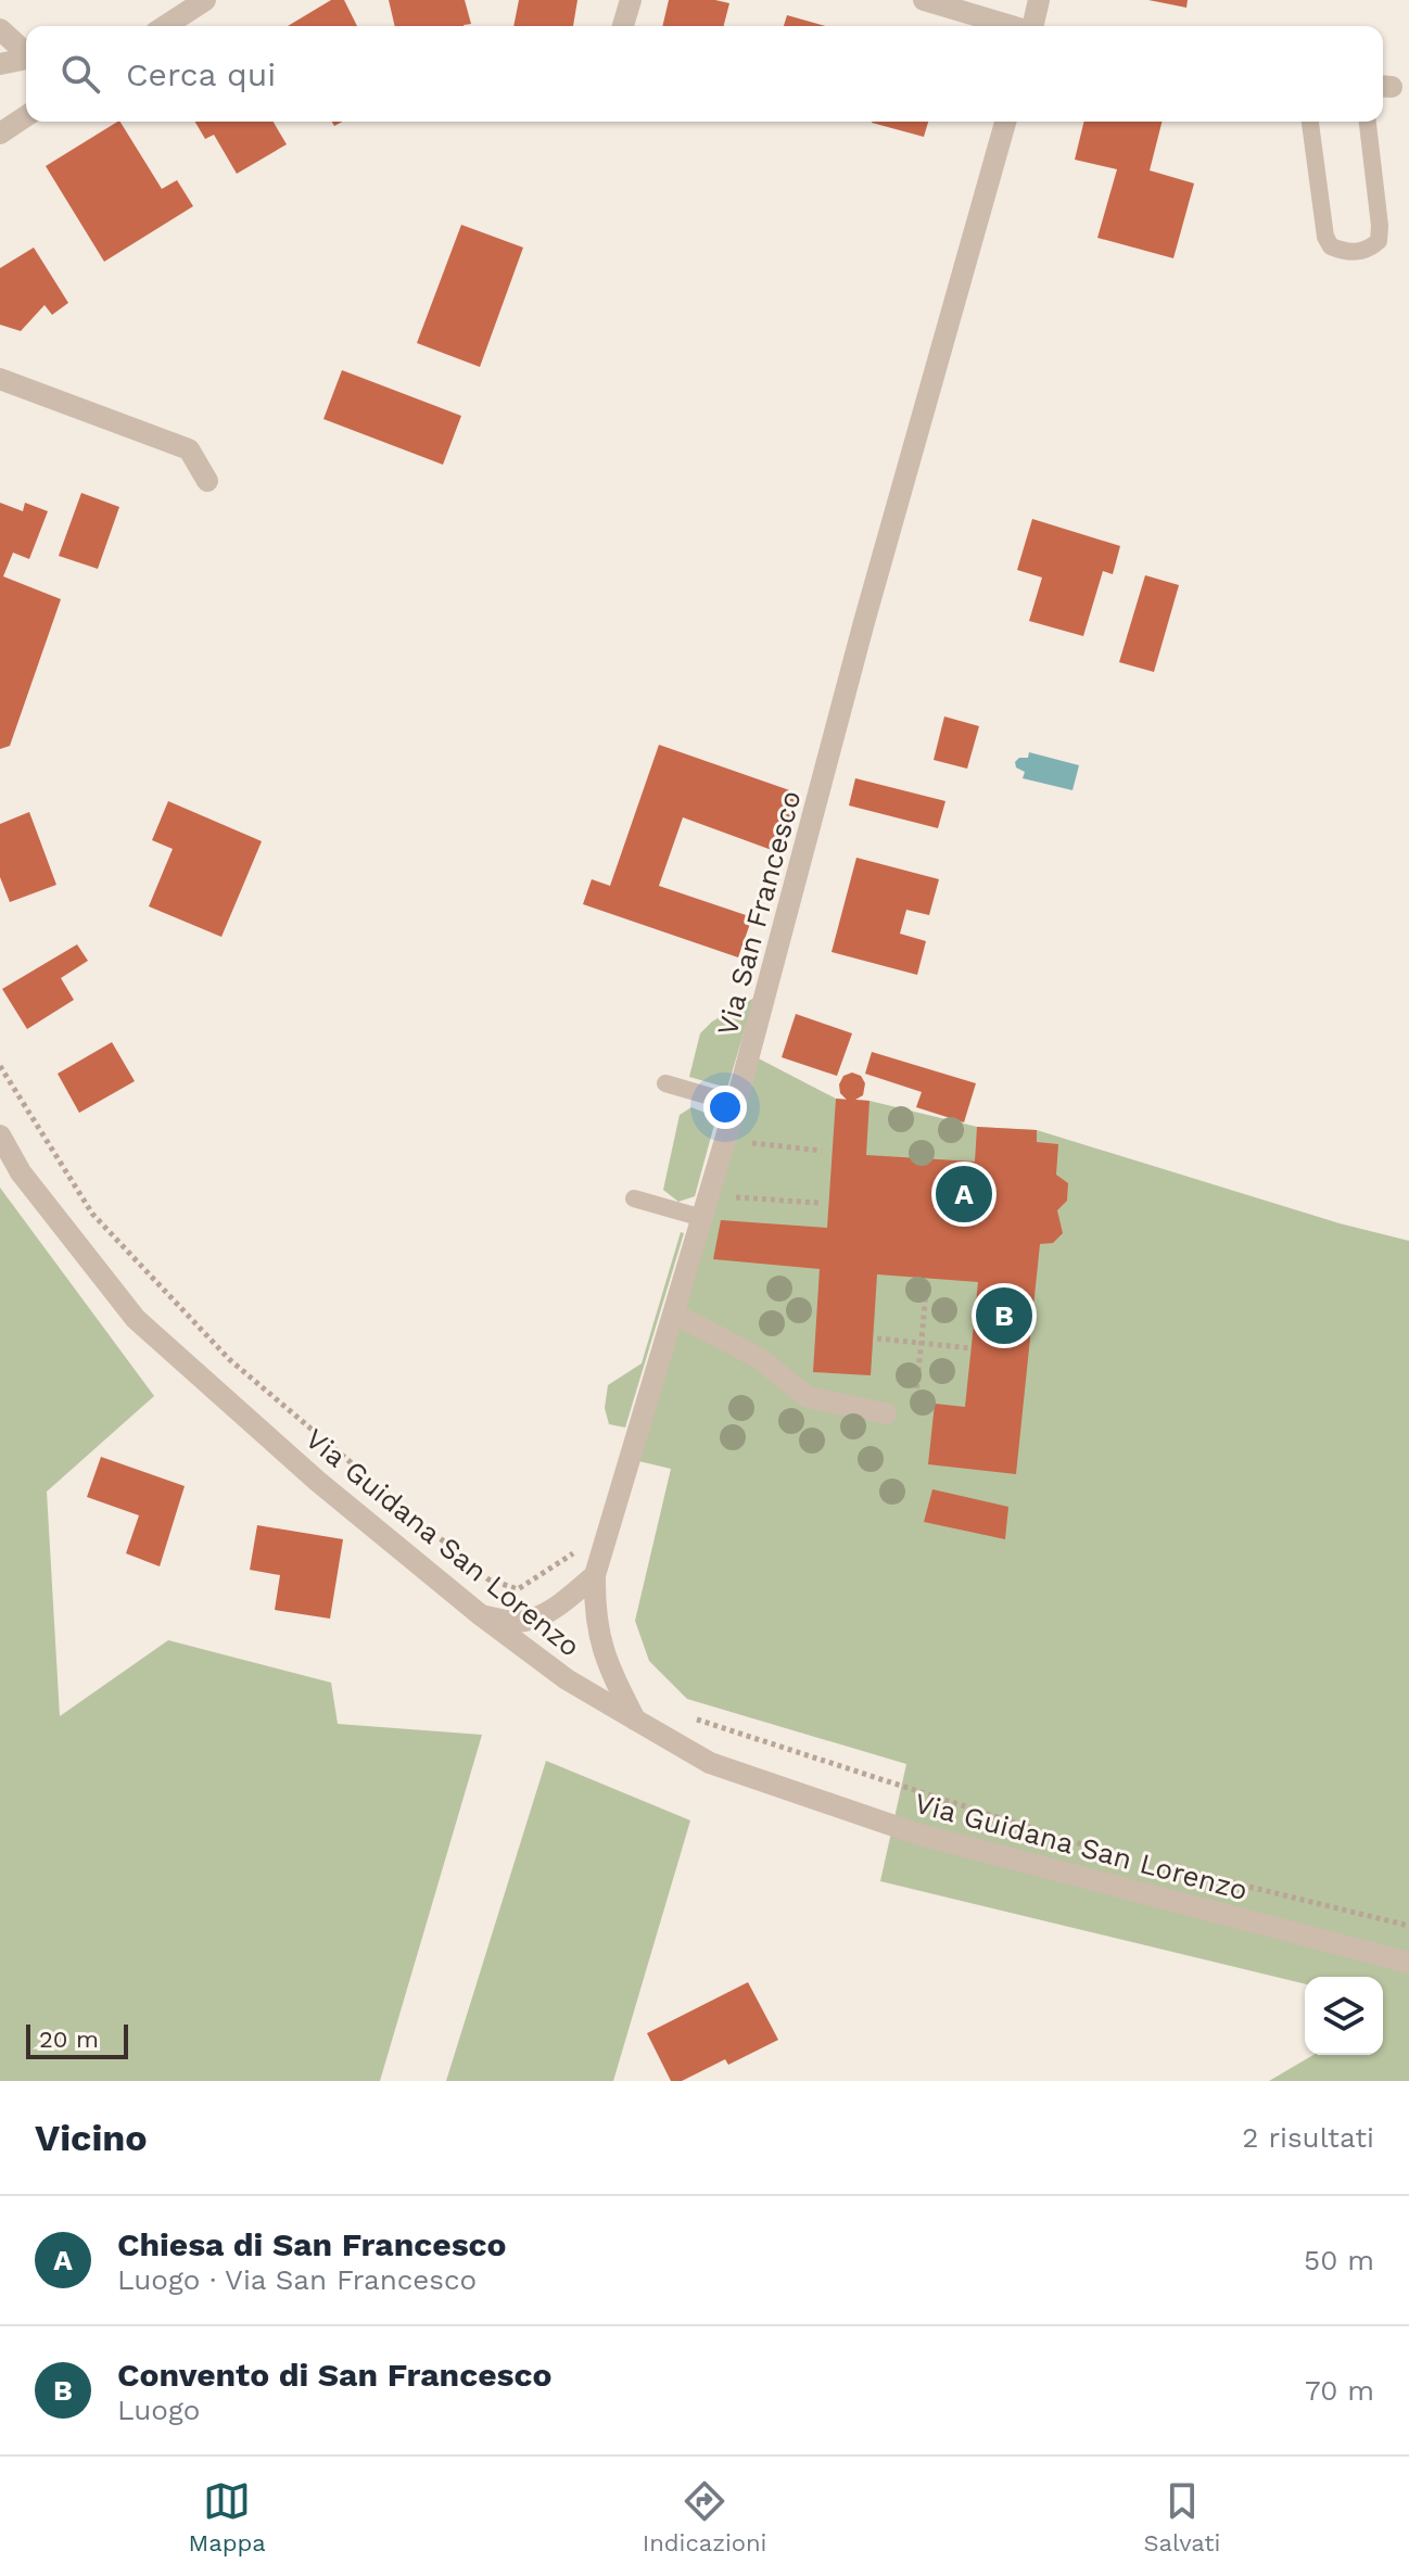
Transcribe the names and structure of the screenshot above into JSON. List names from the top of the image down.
{
  "streets": {
    "street": ["Via San Francesco", "Via Guidana San Lorenzo"]
  },
  "crossings": [
    ["Via San Francesco", "Via Guidana San Lorenzo"]
  ],
  "scale_bar": "20 m",
  "page": {
    "search": "Cerca qui",
    "pins": ["A", "B"],
    "scale": "20 m",
    "heading": ["Vicino", "2 risultati"],
    "list": [
      {
        "mark": "A",
        "name": "Chiesa di San Francesco",
        "note": "Luogo · Via San Francesco",
        "value": "50 m"
      },
      {
        "mark": "B",
        "name": "Convento di San Francesco",
        "note": "Luogo",
        "value": "70 m"
      }
    ],
    "nav": ["Mappa", "Indicazioni", "Salvati"]
  }
}
